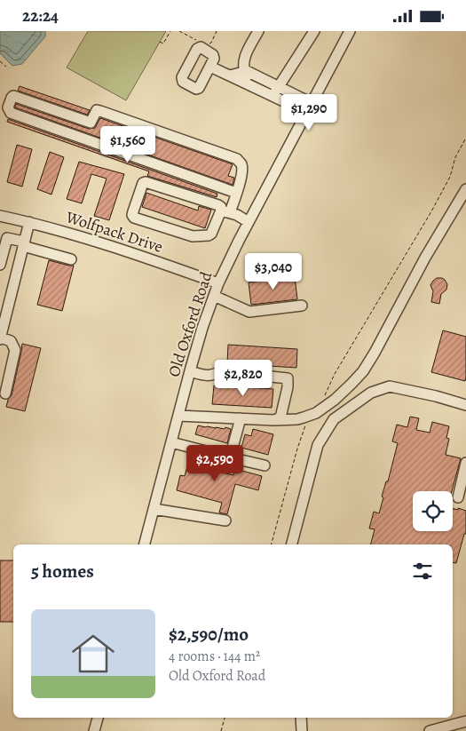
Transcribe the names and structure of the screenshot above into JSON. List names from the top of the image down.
{
  "streets": {
    "street": ["Wolfpack Drive", "Old Oxford Road"]
  },
  "crossings": [
    ["Wolfpack Drive", "Old Oxford Road"]
  ],
  "page": {
    "status": "22:24",
    "price": [
      "$1,290",
      "$1,560",
      "$3,040",
      "$2,820",
      "$2,590"
    ],
    "heading": "5 homes",
    "list": [
      {
        "name": "$2,590/mo",
        "note": "4 rooms · 144 m² · Old Oxford Road"
      }
    ]
  }
}
